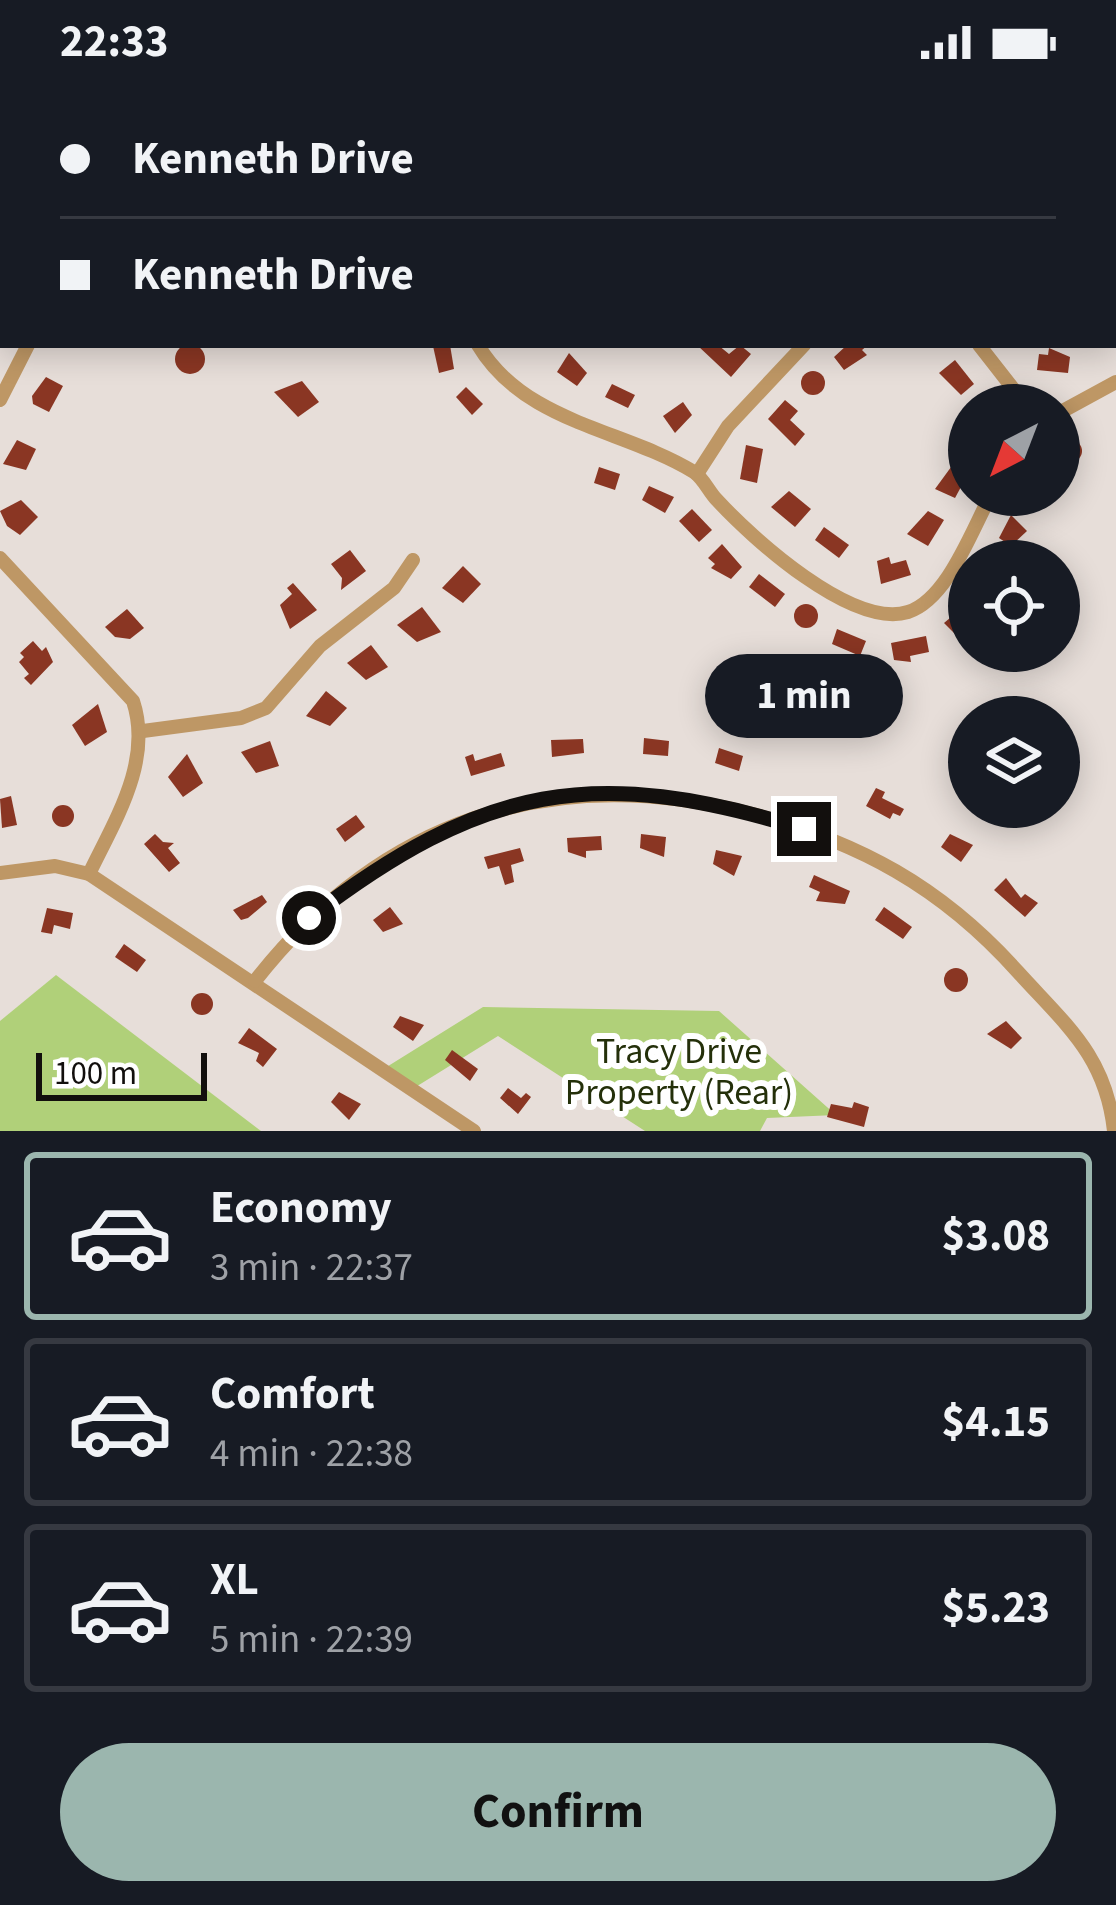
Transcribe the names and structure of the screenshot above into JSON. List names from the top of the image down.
{
  "parks": ["Tracy Drive Property (Rear)"],
  "scale_bar": "100 m",
  "north": "bottom left",
  "page": {
    "status": "22:33",
    "banner": ["Kenneth Drive", "Kenneth Drive"],
    "bubble": "1 min",
    "scale": "100 m",
    "list": [
      {
        "name": "Economy",
        "note": "3 min · 22:37",
        "value": "$3.08"
      },
      {
        "name": "Comfort",
        "note": "4 min · 22:38",
        "value": "$4.15"
      },
      {
        "name": "XL",
        "note": "5 min · 22:39",
        "value": "$5.23"
      }
    ],
    "buttons": "Confirm"
  }
}
